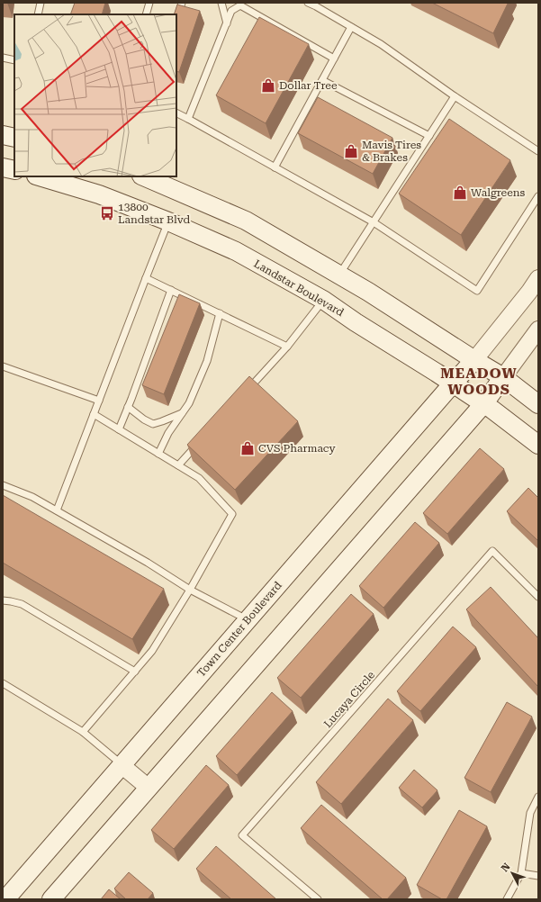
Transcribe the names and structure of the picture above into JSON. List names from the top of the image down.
{
  "streets": {
    "main road": ["Landstar Boulevard", "Town Center Boulevard"],
    "lane": ["Lucaya Circle"]
  },
  "crossings": [
    ["Landstar Boulevard", "Town Center Boulevard"]
  ],
  "districts": ["MEADOW WOODS"],
  "places": {
    "shop": [
      "Dollar Tree",
      "Mavis Tires & Brakes",
      "Walgreens",
      "CVS Pharmacy"
    ],
    "bus stop": ["13800 Landstar Blvd"]
  },
  "north": "top left"
}
